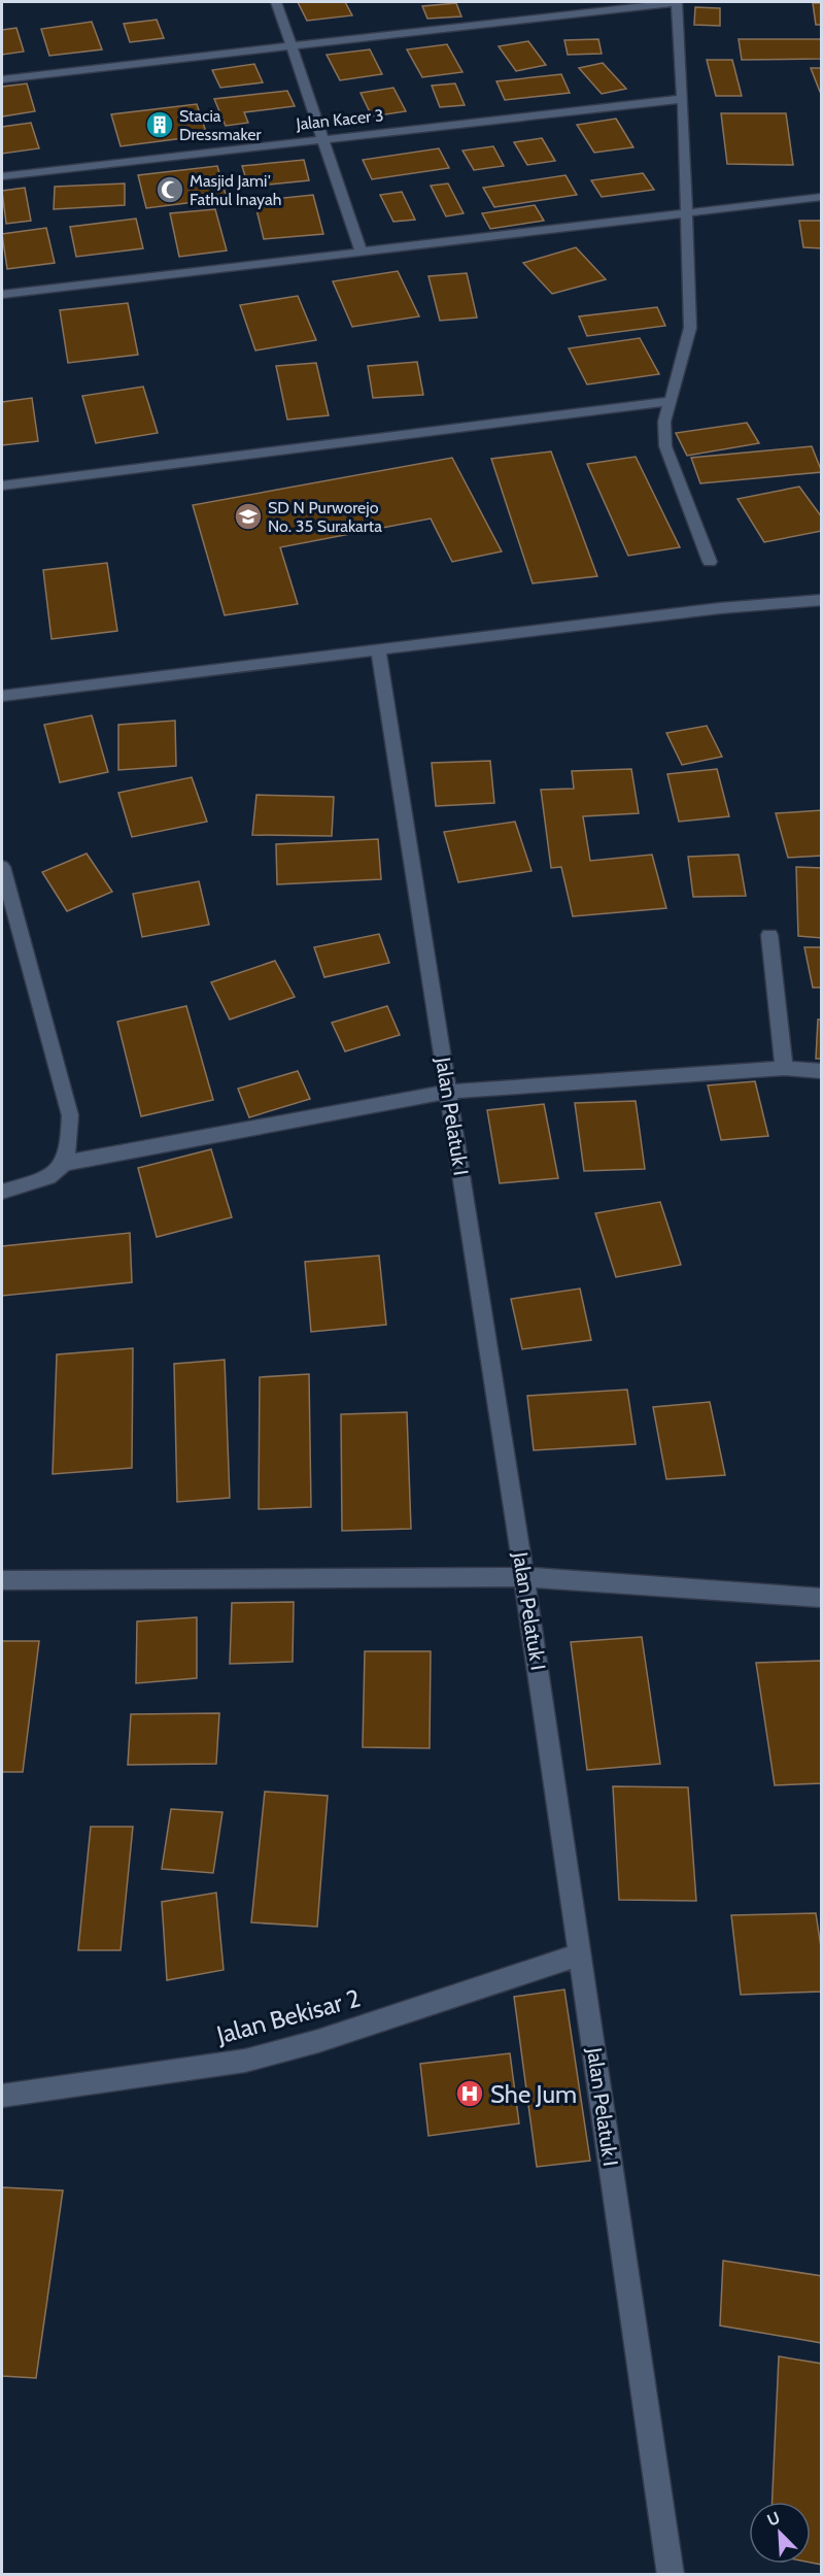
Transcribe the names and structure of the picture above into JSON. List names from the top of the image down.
{
  "streets": {
    "street": ["Jalan Kacer 3", "Jalan Pelatuk I", "Jalan Bekisar 2"]
  },
  "crossings": [
    ["Jalan Pelatuk I", "Jalan Bekisar 2"]
  ],
  "places": {
    "building": ["Stacia Dressmaker"],
    "mosque": ["Masjid Jami' Fathul Inayah"],
    "school or university": ["SD N Purworejo No. 35 Surakarta"],
    "hospital": ["She Jum"]
  },
  "north": "top left"
}
